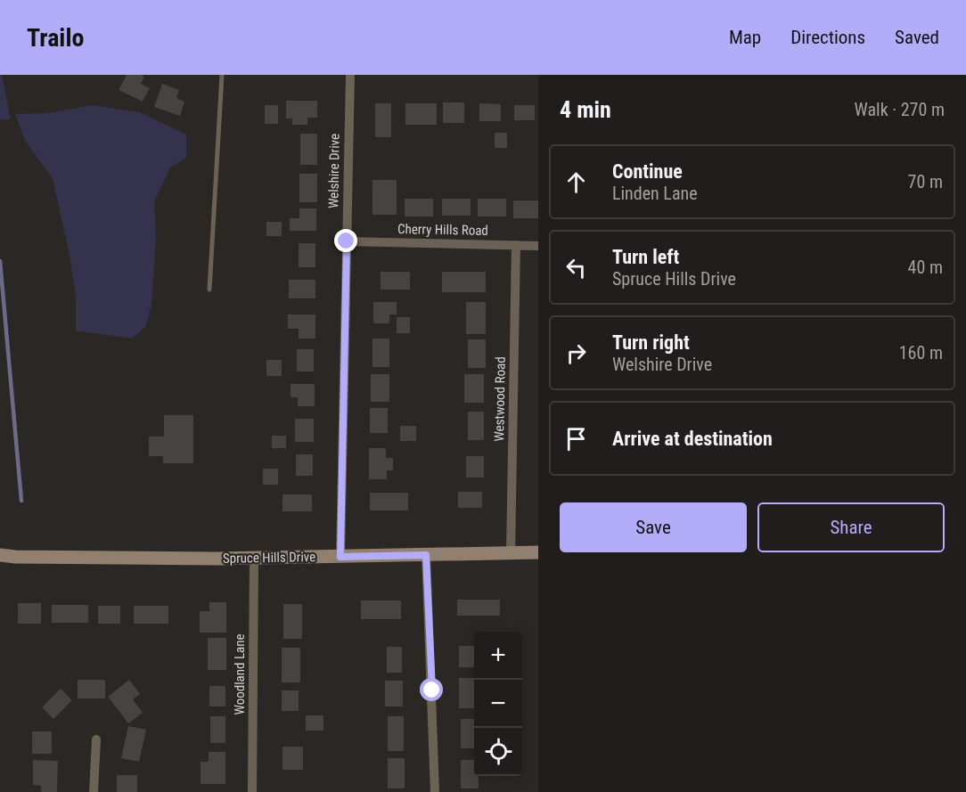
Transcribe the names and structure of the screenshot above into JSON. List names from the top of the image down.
{
  "streets": {
    "main road": ["Spruce Hills Drive"],
    "street": [
      "Welshire Drive",
      "Cherry Hills Road",
      "Westwood Road",
      "Woodland Lane"
    ]
  },
  "crossings": [
    ["Welshire Drive", "Cherry Hills Road"],
    ["Welshire Drive", "Spruce Hills Drive"],
    ["Cherry Hills Road", "Westwood Road"],
    ["Westwood Road", "Spruce Hills Drive"],
    ["Spruce Hills Drive", "Woodland Lane"]
  ],
  "page": {
    "header": "Trailo",
    "nav": ["Map", "Directions", "Saved"],
    "heading": ["4 min", "Walk · 270 m"],
    "list": [
      ["Continue", "Linden Lane", "70 m"],
      ["Turn left", "Spruce Hills Drive", "40 m"],
      ["Turn right", "Welshire Drive", "160 m"],
      "Arrive at destination"
    ],
    "buttons": ["Save", "Share"],
    "map_buttons": ["+", "−"]
  }
}
